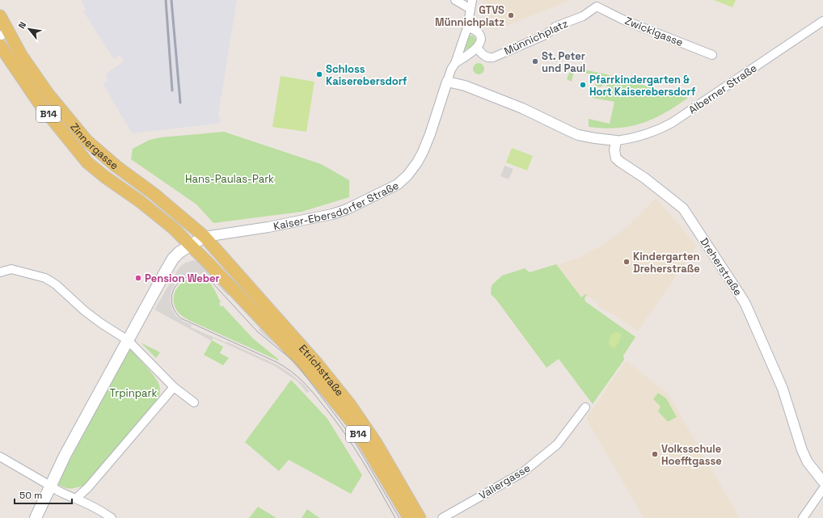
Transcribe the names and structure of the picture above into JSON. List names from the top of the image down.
{
  "streets": {
    "main road": [
      "B14",
      "Zinnergasse",
      "Kaiser-Ebersdorfer Straße",
      "Etrichstraße"
    ],
    "street": [
      "Zwicklgasse",
      "Münnichplatz",
      "Alberner Straße",
      "Dreherstraße",
      "Valiergasse"
    ]
  },
  "crossings": [
    ["Zwicklgasse", "Münnichplatz"],
    ["Alberner Straße", "Dreherstraße"],
    ["Zinnergasse", "Kaiser-Ebersdorfer Straße"],
    ["Zinnergasse", "Etrichstraße"],
    ["Kaiser-Ebersdorfer Straße", "Etrichstraße"]
  ],
  "parks": ["Hans-Paulas-Park", "Trpinpark"],
  "places": [
    "GTVS Münnichplatz",
    "St. Peter und Paul",
    "Schloss Kaiserebersdorf",
    "Pfarrkindergarten & Hort Kaiserebersdorf",
    "Kindergarten Dreherstraße",
    "Pension Weber",
    "Volksschule Hoefftgasse"
  ],
  "scale_bar": "50 m",
  "north": "top left"
}
